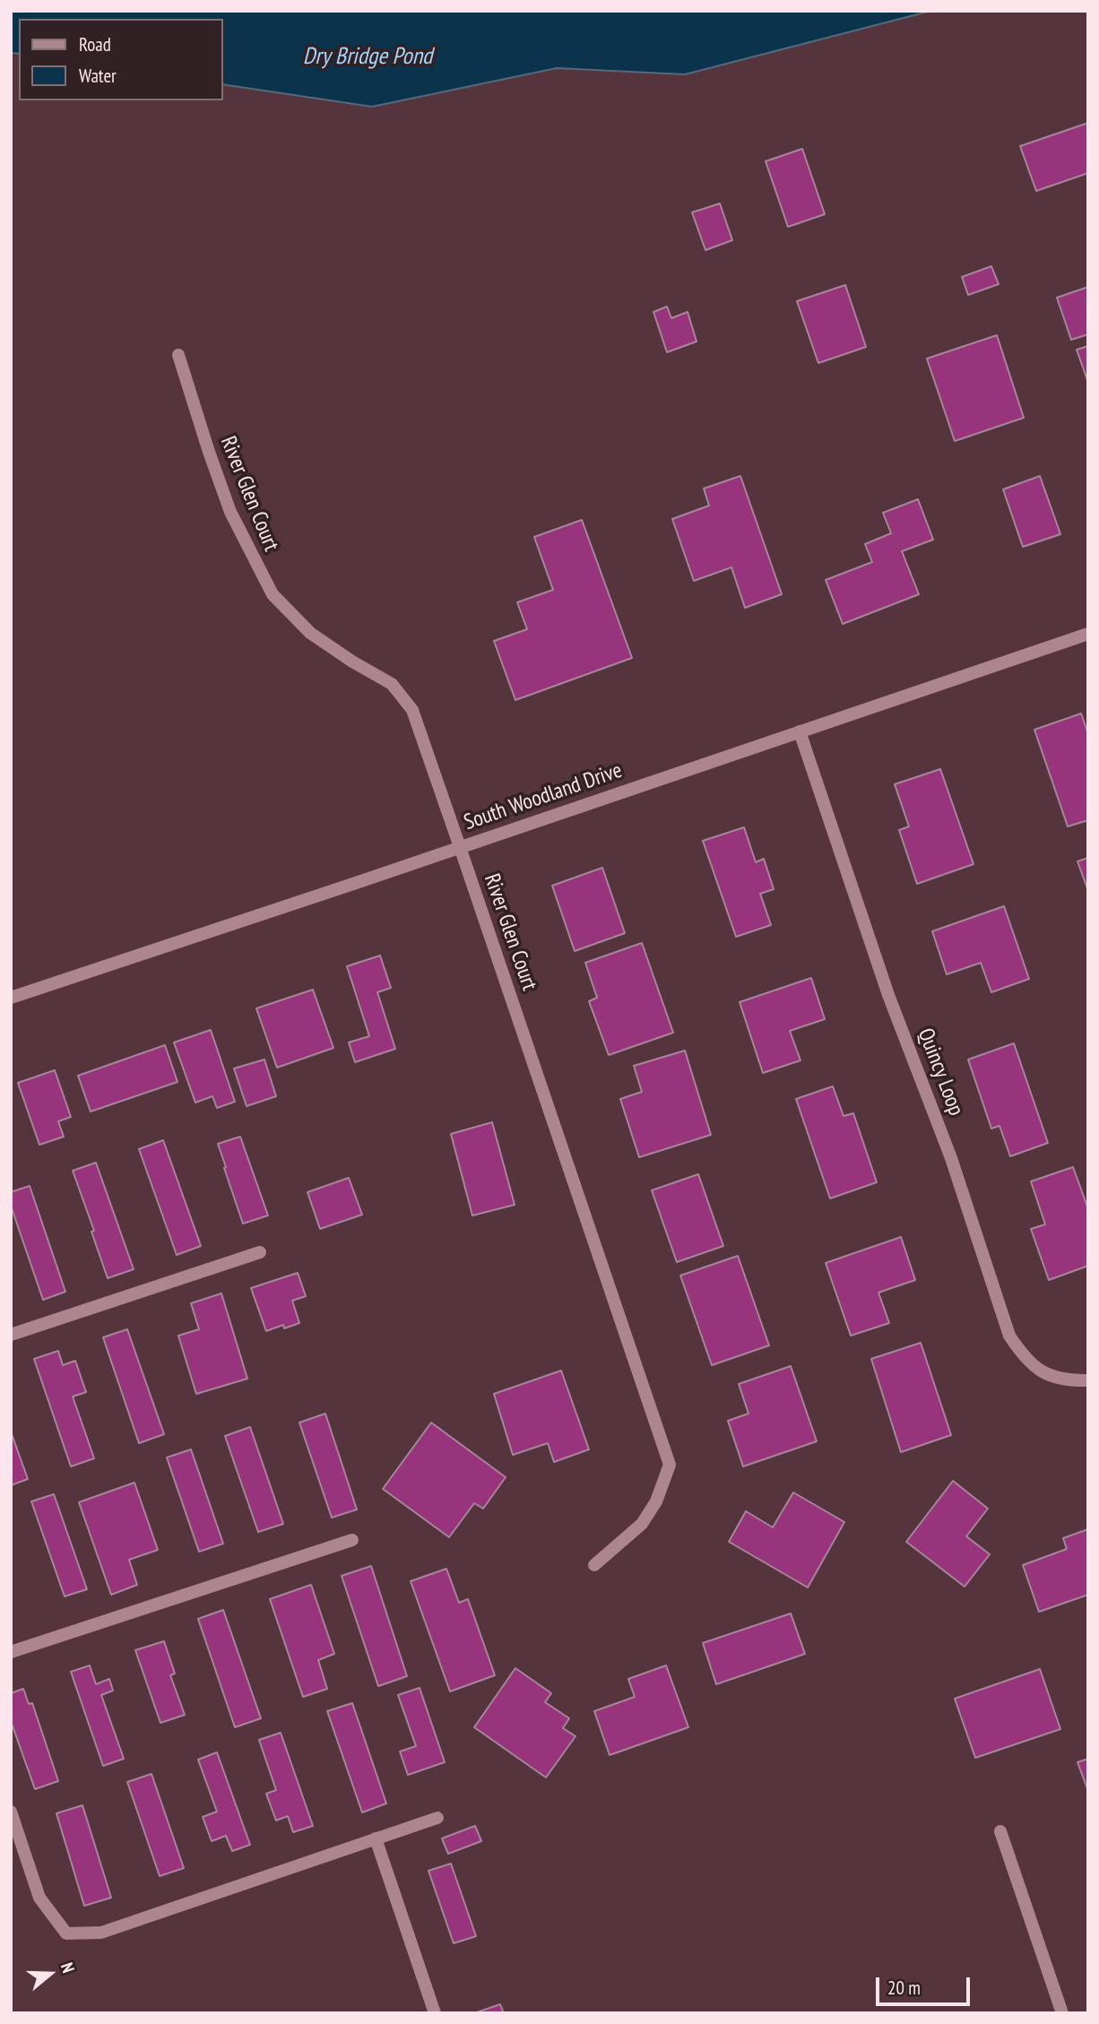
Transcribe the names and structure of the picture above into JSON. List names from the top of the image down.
{
  "streets": {
    "street": ["River Glen Court", "South Woodland Drive", "Quincy Loop"]
  },
  "crossings": [
    ["River Glen Court", "South Woodland Drive"],
    ["South Woodland Drive", "Quincy Loop"]
  ],
  "water": ["Dry Bridge Pond"],
  "legend": ["Road", "Water"],
  "scale_bar": "20 m",
  "north": "right"
}
